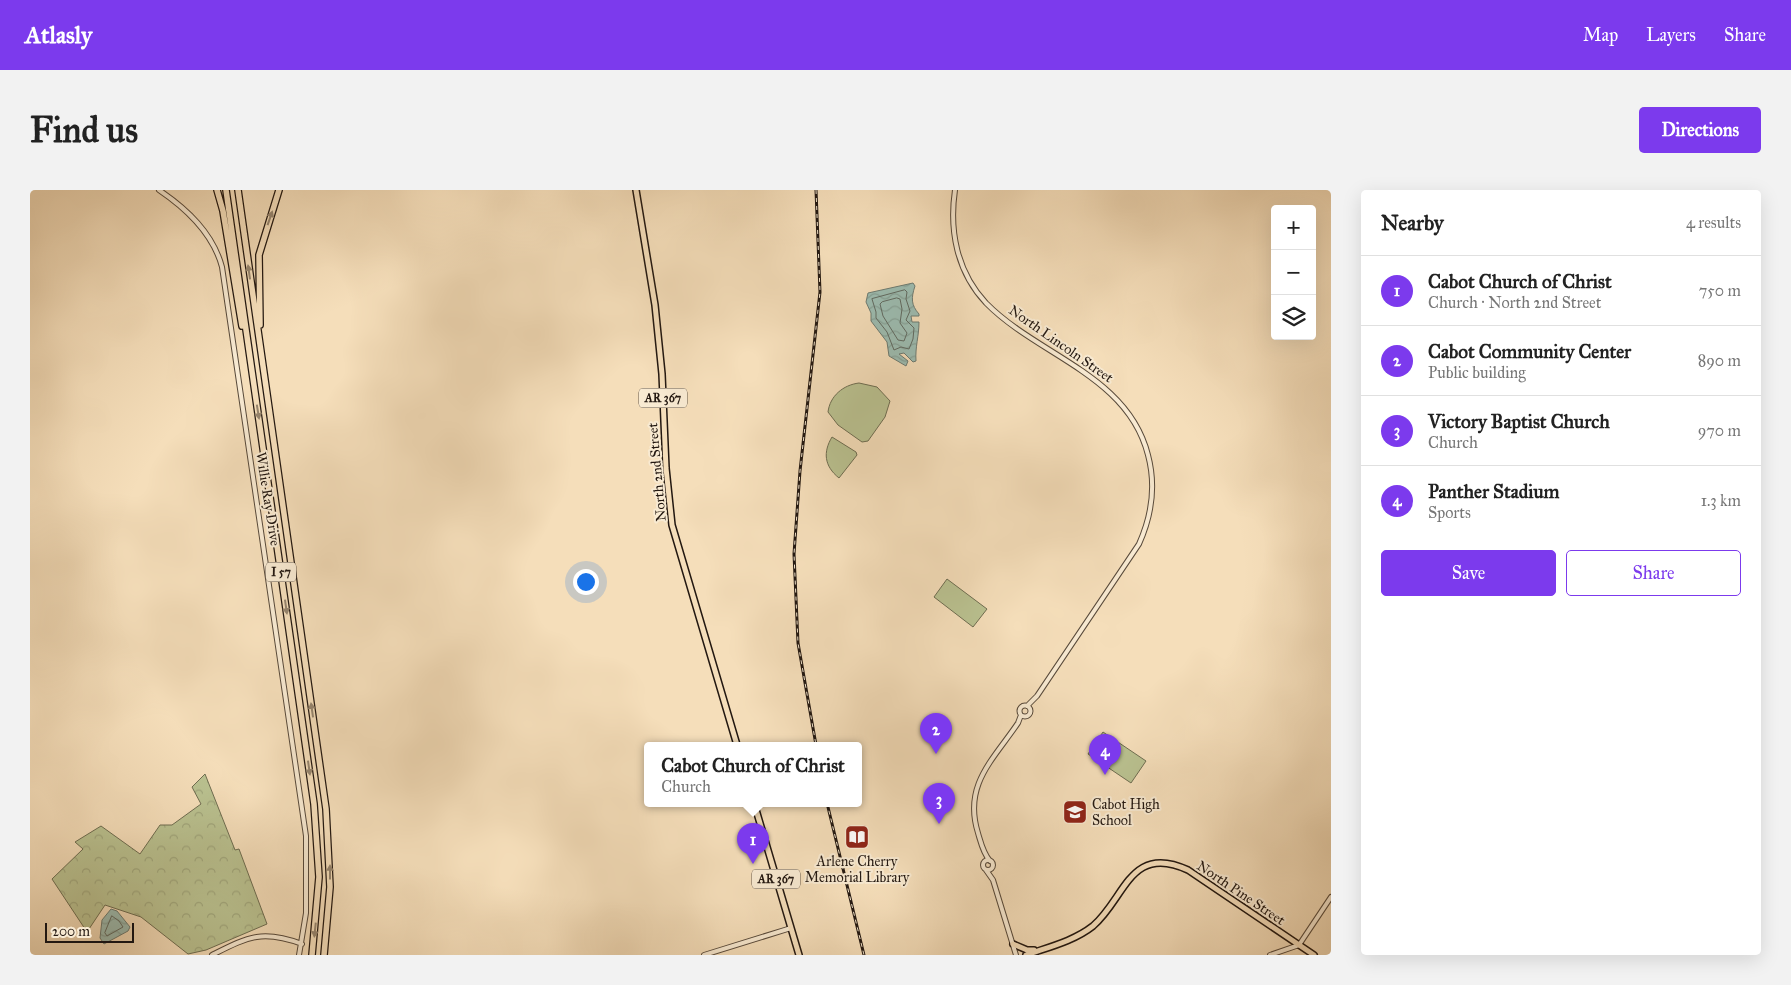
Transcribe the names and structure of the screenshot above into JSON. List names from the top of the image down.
{
  "streets": {
    "highway": ["I 57"],
    "main road": ["AR 367", "North 2nd Street", "North Pine Street"],
    "street": ["North Lincoln Street", "Willie Ray Drive"]
  },
  "places": {
    "school or university": ["Cabot High School"],
    "library": ["Arlene Cherry Memorial Library"]
  },
  "scale_bar": "200 m",
  "page": {
    "header": "Atlasly",
    "nav": ["Map", "Layers", "Share"],
    "buttons": [
      "Directions",
      ["Save", "Share"]
    ],
    "title": "Find us",
    "heading": ["Nearby", "4 results"],
    "map_buttons": ["+", "−"],
    "list": [
      {
        "mark": "1",
        "name": "Cabot Church of Christ",
        "note": "Church · North 2nd Street",
        "value": "750 m"
      },
      {
        "mark": "2",
        "name": "Cabot Community Center",
        "note": "Public building",
        "value": "890 m"
      },
      {
        "mark": "3",
        "name": "Victory Baptist Church",
        "note": "Church",
        "value": "970 m"
      },
      {
        "mark": "4",
        "name": "Panther Stadium",
        "note": "Sports",
        "value": "1.3 km"
      }
    ],
    "pins": [
      "2",
      "4",
      "3",
      "1"
    ],
    "popup": ["Cabot Church of Christ", "Church"],
    "scale": "200 m"
  }
}
